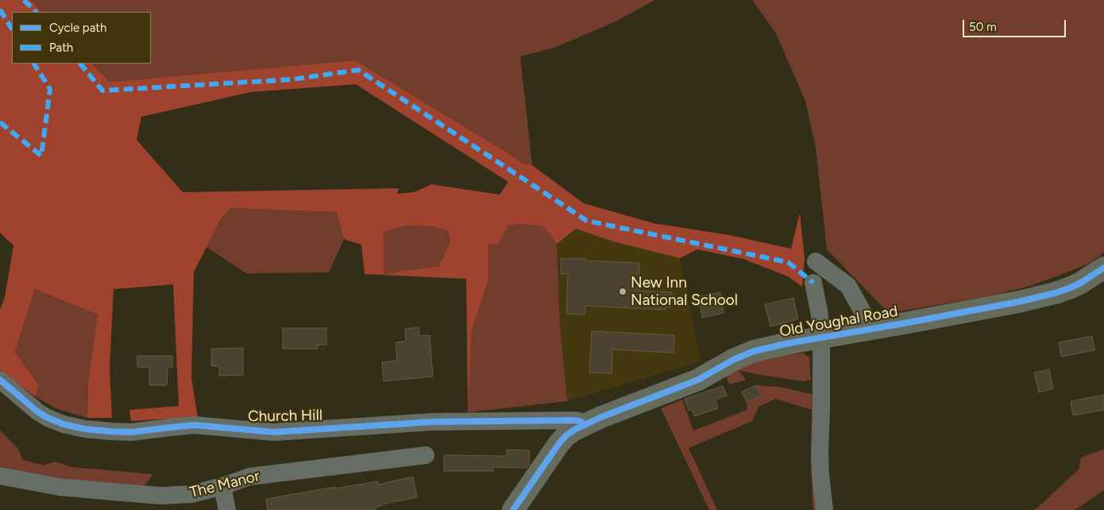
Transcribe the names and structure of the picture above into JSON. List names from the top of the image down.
{
  "streets": {
    "main road": ["Old Youghal Road"],
    "street": ["Church Hill", "The Manor"]
  },
  "crossings": [
    ["Old Youghal Road", "Church Hill"]
  ],
  "places": ["New Inn National School"],
  "legend": ["Cycle path", "Path"],
  "scale_bar": "50 m"
}
